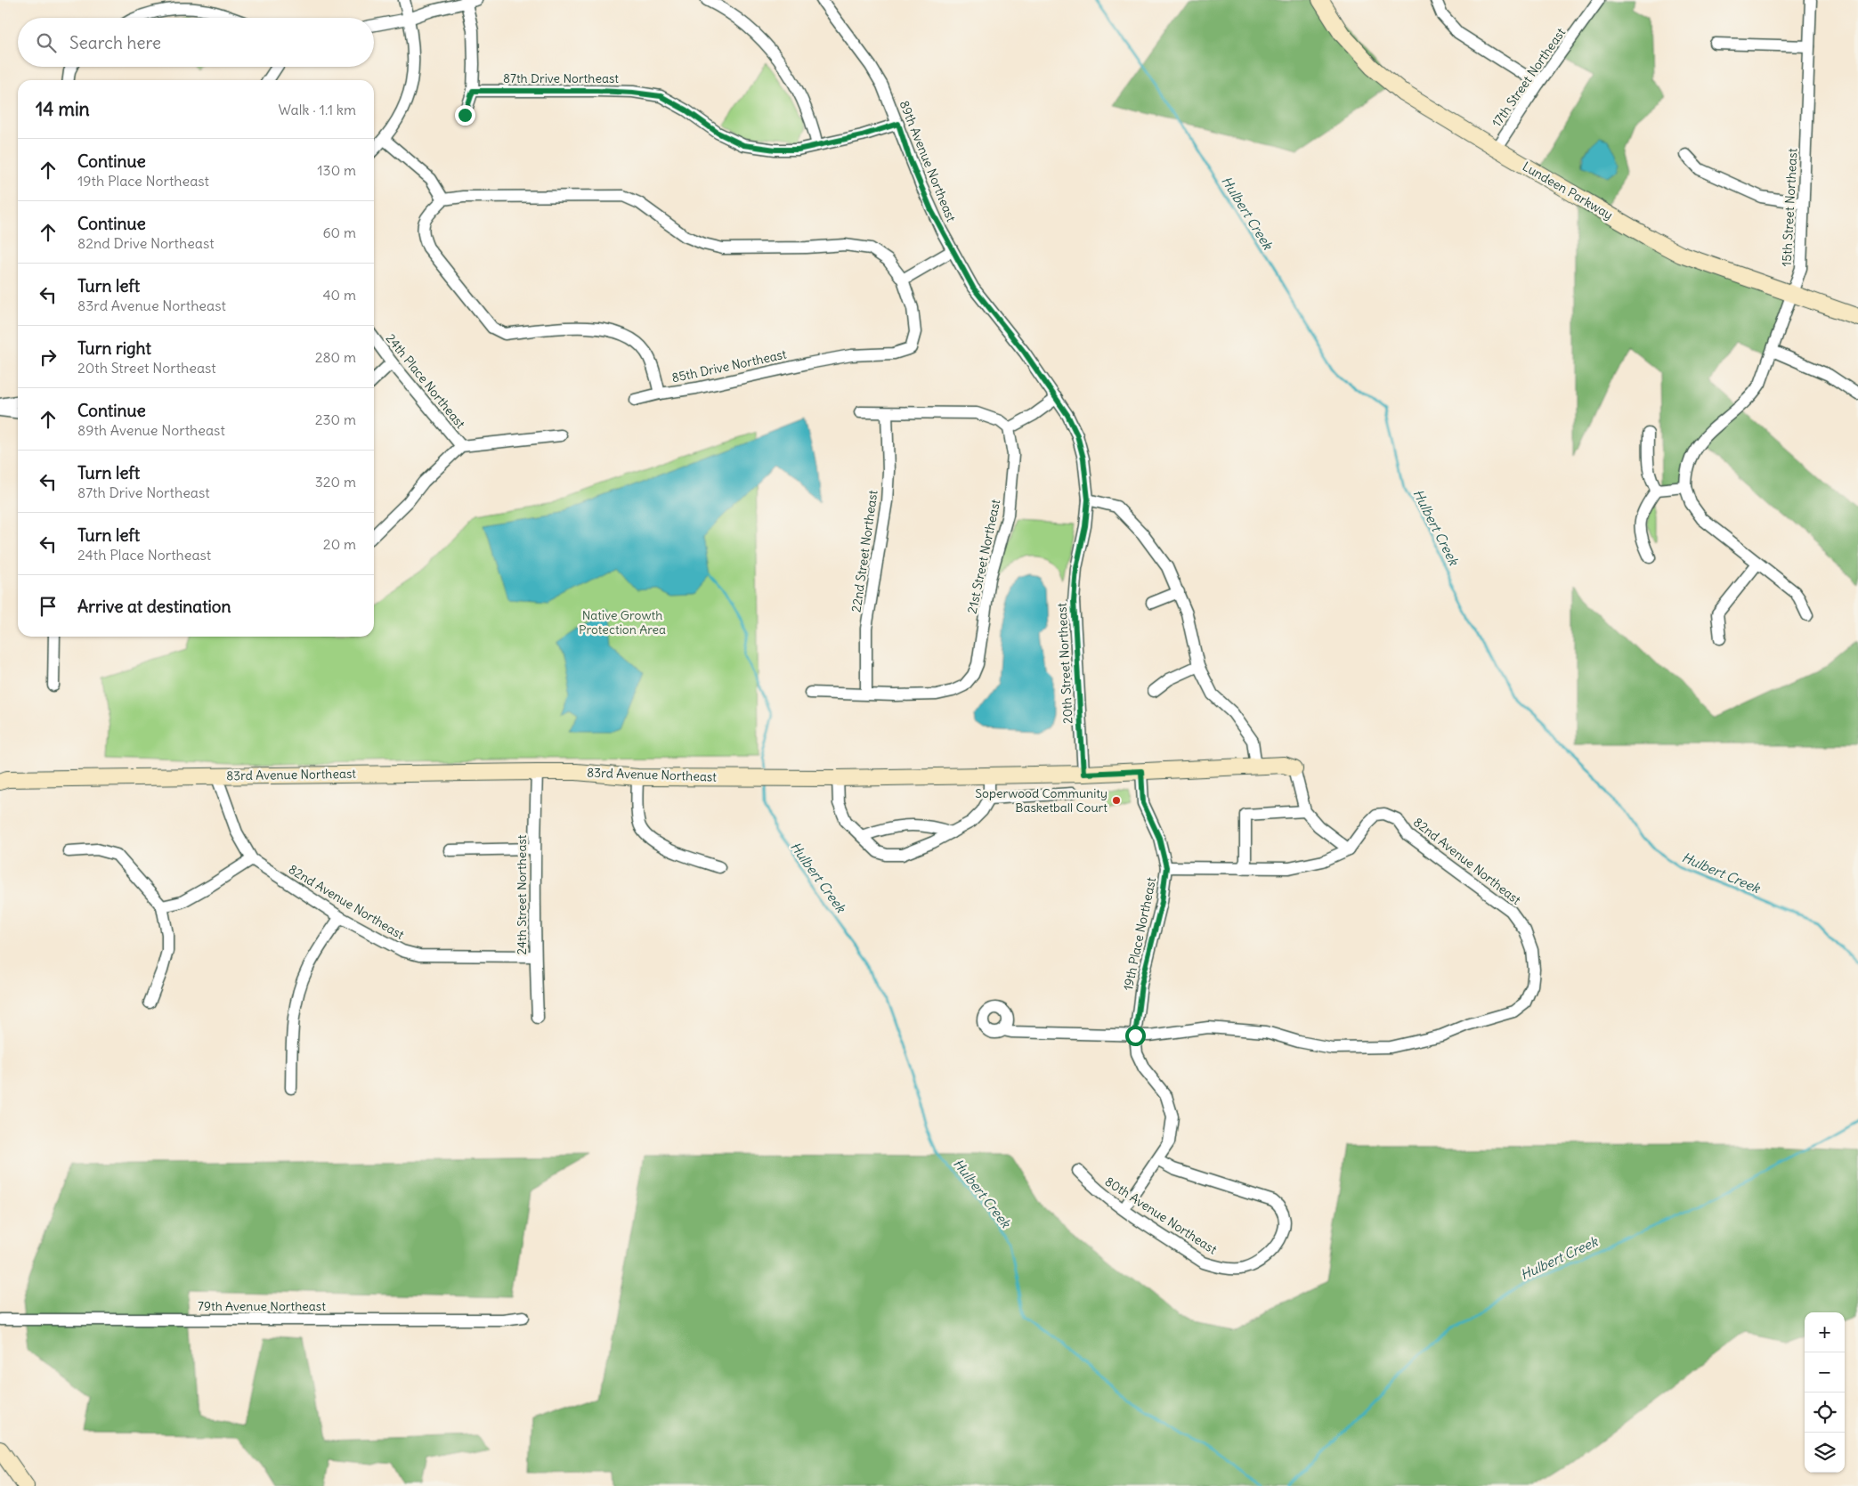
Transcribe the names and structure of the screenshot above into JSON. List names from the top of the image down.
{
  "streets": {
    "street": [
      "17th Street Northeast",
      "87th Drive Northeast",
      "89th Avenue Northeast",
      "Lundeen Parkway",
      "15th Street Northeast",
      "85th Drive Northeast",
      "24th Place Northeast",
      "22nd Street Northeast",
      "21st Street Northeast",
      "20th Street Northeast",
      "83rd Avenue Northeast",
      "82nd Avenue Northeast",
      "24th Street Northeast",
      "19th Place Northeast",
      "80th Avenue Northeast",
      "79th Avenue Northeast"
    ]
  },
  "crossings": [
    ["17th Street Northeast", "Lundeen Parkway"],
    ["87th Drive Northeast", "89th Avenue Northeast"],
    ["89th Avenue Northeast", "20th Street Northeast"],
    ["Lundeen Parkway", "15th Street Northeast"],
    ["22nd Street Northeast", "21st Street Northeast"],
    ["20th Street Northeast", "83rd Avenue Northeast"],
    ["83rd Avenue Northeast", "24th Street Northeast"],
    ["83rd Avenue Northeast", "19th Place Northeast"],
    ["82nd Avenue Northeast", "24th Street Northeast"],
    ["82nd Avenue Northeast", "19th Place Northeast"],
    ["19th Place Northeast", "80th Avenue Northeast"]
  ],
  "water": ["Hulbert Creek"],
  "parks": ["Native Growth Protection Area"],
  "places": ["Soperwood Community Basketball Court"],
  "page": {
    "search": "Search here",
    "heading": ["14 min", "Walk · 1.1 km"],
    "list": [
      ["Continue", "19th Place Northeast", "130 m"],
      ["Continue", "82nd Drive Northeast", "60 m"],
      ["Turn left", "83rd Avenue Northeast", "40 m"],
      ["Turn right", "20th Street Northeast", "280 m"],
      ["Continue", "89th Avenue Northeast", "230 m"],
      ["Turn left", "87th Drive Northeast", "320 m"],
      ["Turn left", "24th Place Northeast", "20 m"],
      "Arrive at destination"
    ],
    "map_buttons": ["+", "−"]
  }
}
